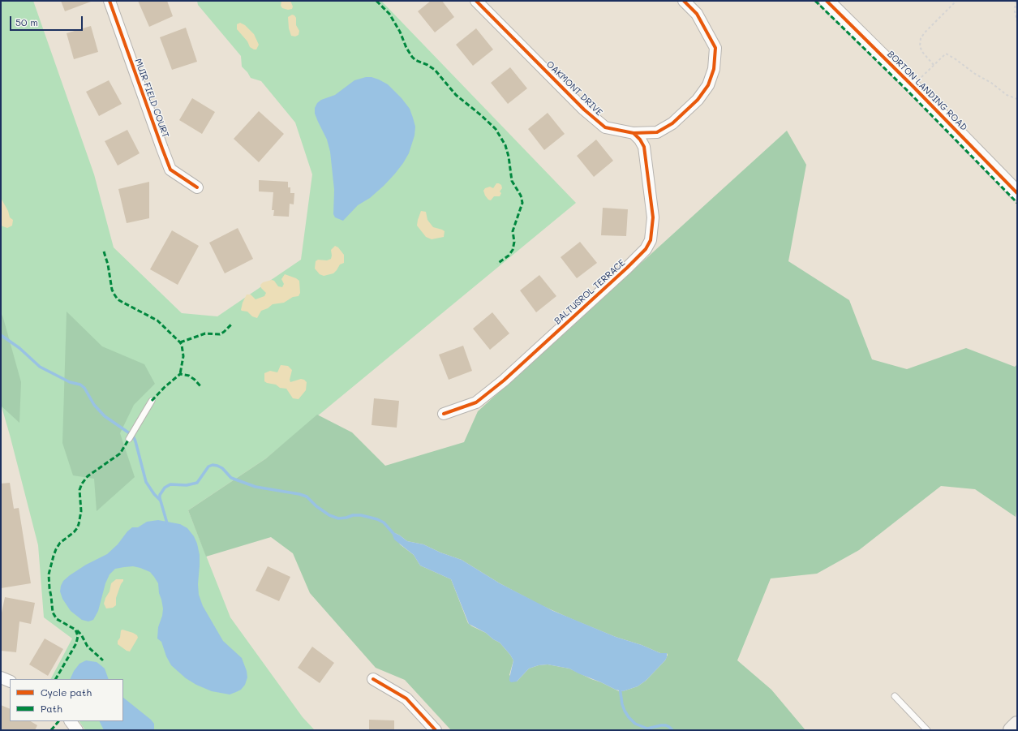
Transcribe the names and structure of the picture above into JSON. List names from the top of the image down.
{
  "streets": {
    "street": [
      "OAKMONT DRIVE",
      "BORTON LANDING ROAD",
      "MUIR FIELD COURT",
      "BALTUSROL TERRACE"
    ]
  },
  "crossings": [
    ["OAKMONT DRIVE", "BALTUSROL TERRACE"]
  ],
  "legend": ["Cycle path", "Path"],
  "scale_bar": "50 m"
}
